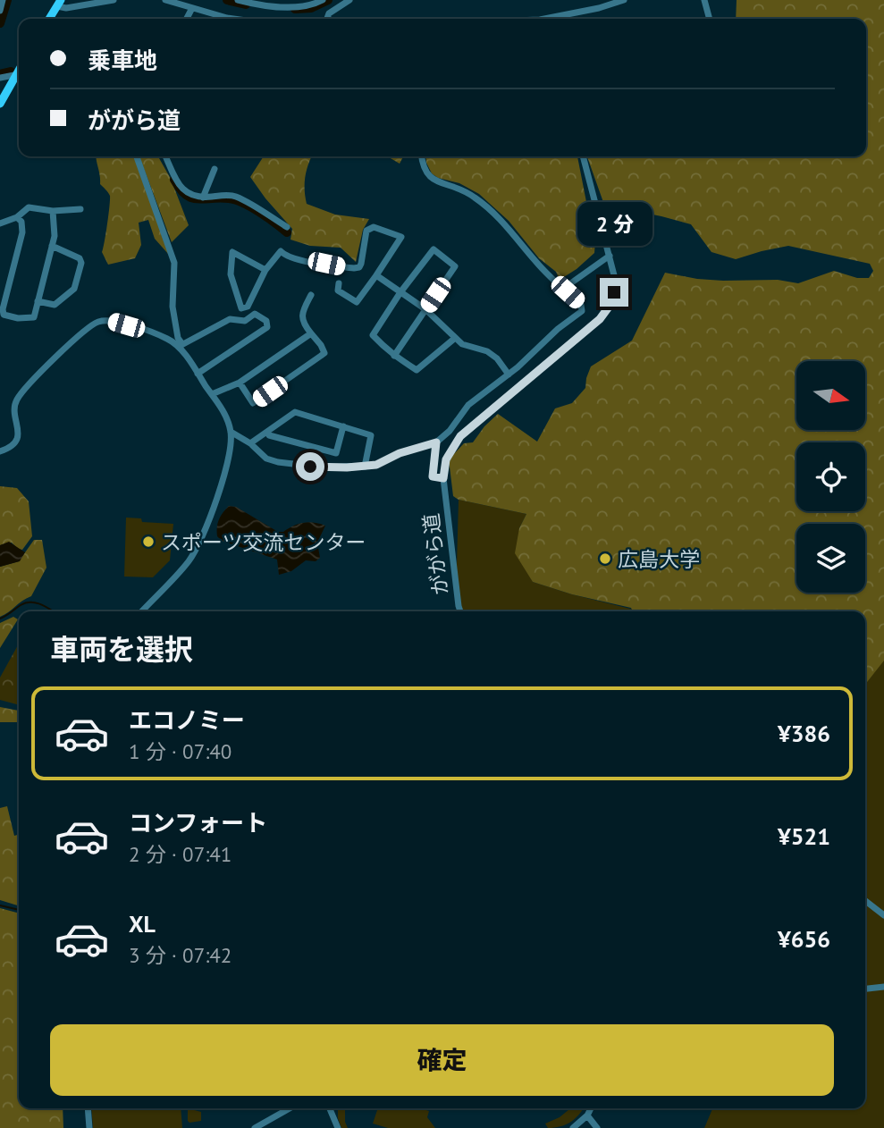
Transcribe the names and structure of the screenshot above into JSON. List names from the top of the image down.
{
  "streets": {
    "street": ["ががら道"]
  },
  "places": ["スポーツ交流センター", "広島大学"],
  "north": "right",
  "page": {
    "banner": ["乗車地", "ががら道"],
    "bubble": "2 分",
    "heading": "車両を選択",
    "list": [
      {
        "name": "エコノミー",
        "note": "1 分 · 07:40",
        "value": "¥386"
      },
      {
        "name": "コンフォート",
        "note": "2 分 · 07:41",
        "value": "¥521"
      },
      {
        "name": "XL",
        "note": "3 分 · 07:42",
        "value": "¥656"
      }
    ],
    "buttons": "確定"
  }
}
